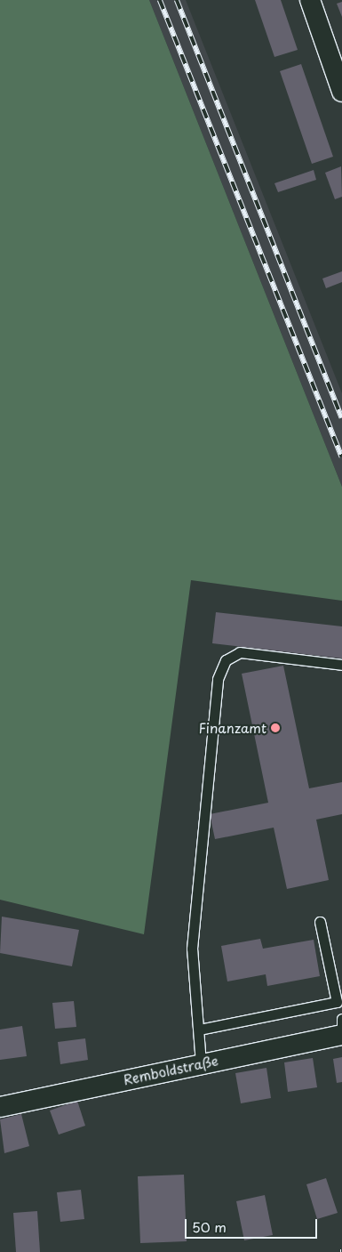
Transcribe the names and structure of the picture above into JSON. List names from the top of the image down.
{
  "streets": {
    "street": ["Remboldstraße"]
  },
  "places": ["Finanzamt"],
  "scale_bar": "50 m"
}
